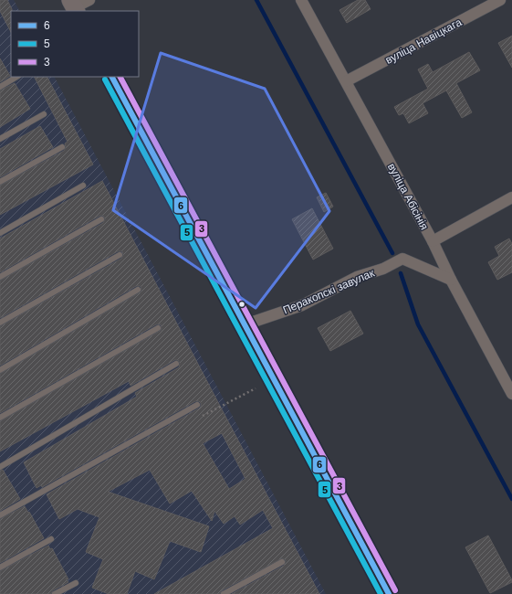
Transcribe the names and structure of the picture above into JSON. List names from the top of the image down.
{
  "streets": {
    "street": ["вуліца Навіцкага", "вуліца Абісінія", "Перакопскі завулак"]
  },
  "crossings": [
    ["вуліца Навіцкага", "вуліца Абісінія"],
    ["вуліца Абісінія", "Перакопскі завулак"]
  ],
  "lines": ["transit line 6", "transit line 3", "transit line 5"],
  "legend": ["6", "5", "3"]
}
